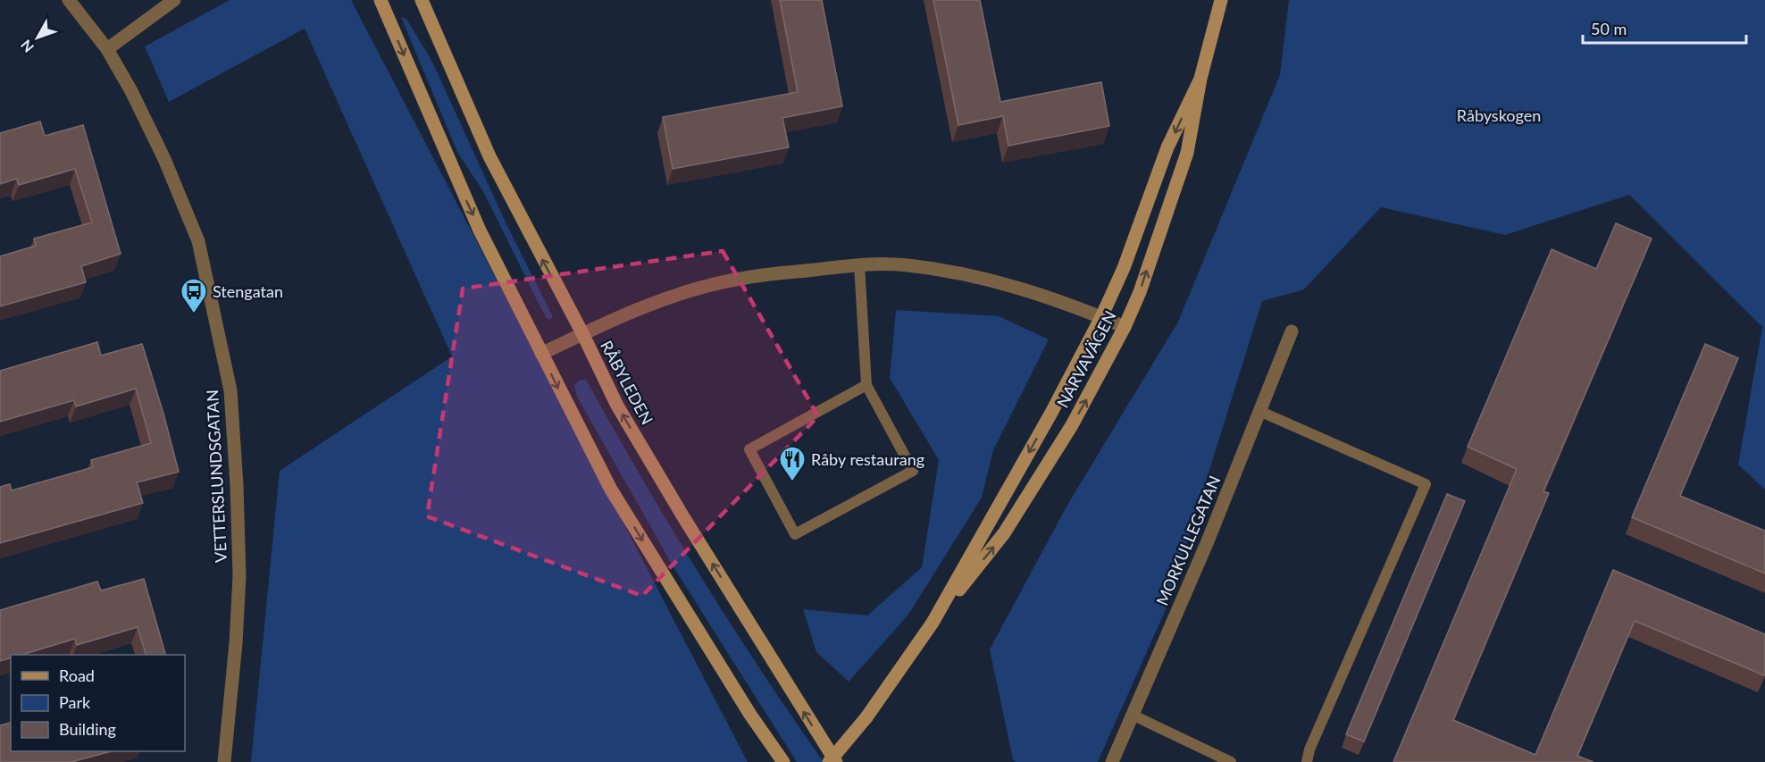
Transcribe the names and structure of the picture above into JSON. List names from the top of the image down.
{
  "streets": {
    "main road": ["NARVAVÄGEN", "RÅBYLEDEN"],
    "street": ["VETTERSLUNDSGATAN", "MORKULLEGATAN"]
  },
  "parks": ["Råbyskogen"],
  "places": {
    "bus stop": ["Stengatan"],
    "restaurant": ["Råby restaurang"]
  },
  "legend": ["Road", "Park", "Building"],
  "scale_bar": "50 m",
  "north": "bottom left"
}
